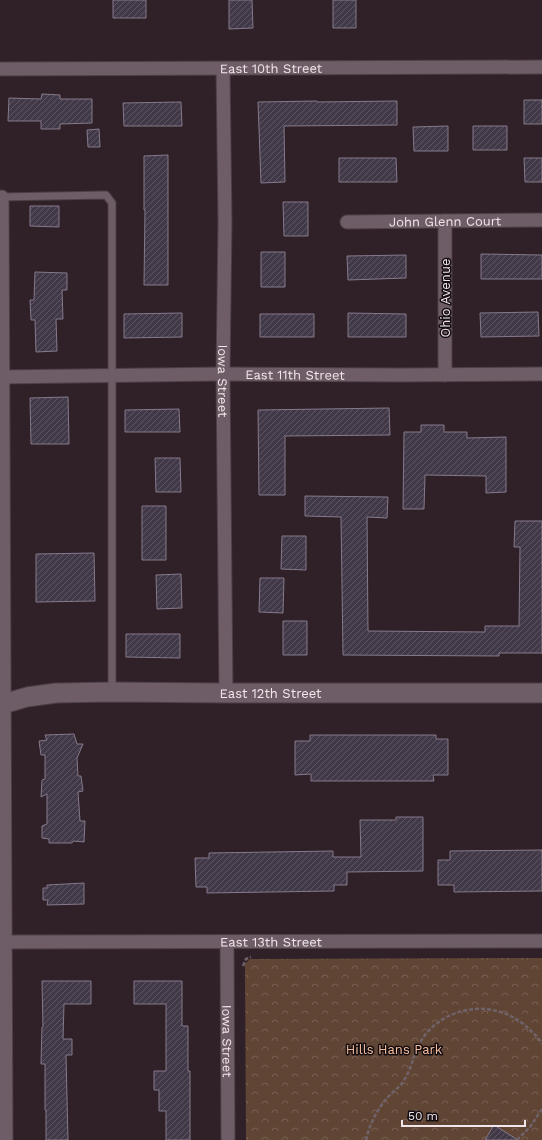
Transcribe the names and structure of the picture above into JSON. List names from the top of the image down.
{
  "streets": {
    "street": [
      "East 10th Street",
      "John Glenn Court",
      "Ohio Avenue",
      "East 11th Street",
      "Iowa Street",
      "East 12th Street",
      "East 13th Street"
    ]
  },
  "crossings": [
    ["East 10th Street", "Iowa Street"],
    ["John Glenn Court", "Ohio Avenue"],
    ["Ohio Avenue", "East 11th Street"],
    ["East 11th Street", "Iowa Street"],
    ["Iowa Street", "East 12th Street"],
    ["Iowa Street", "East 13th Street"]
  ],
  "parks": ["Hills Hans Park"],
  "scale_bar": "50 m"
}
